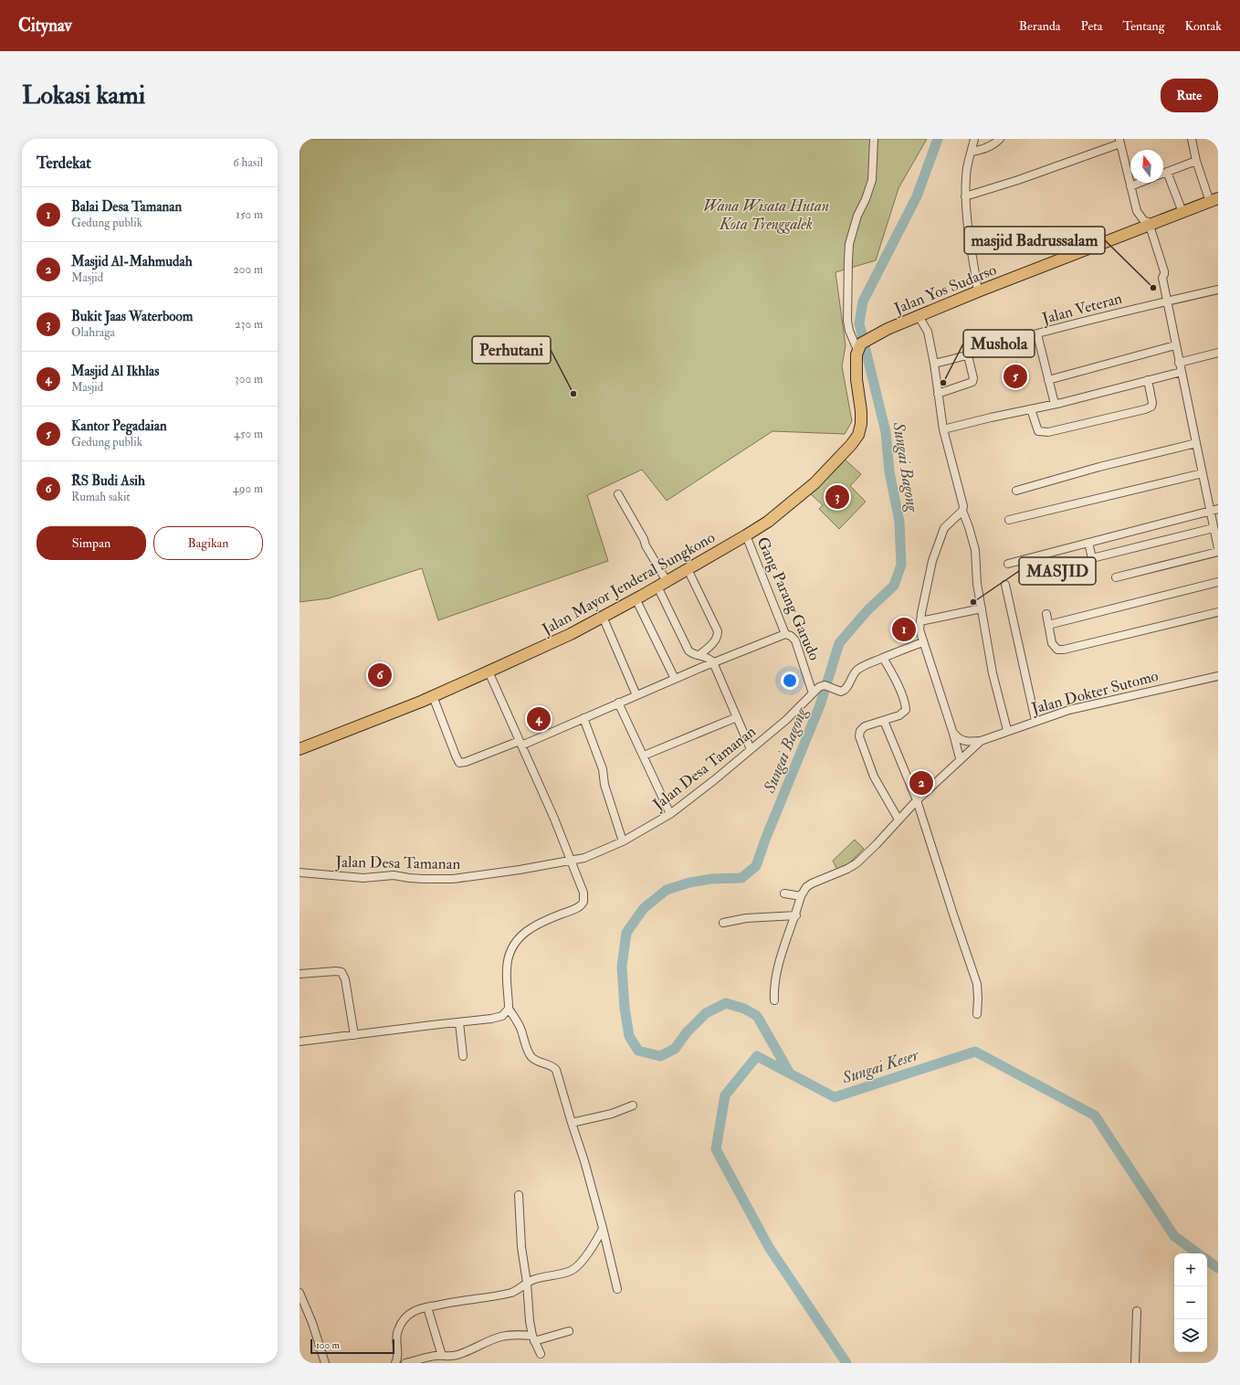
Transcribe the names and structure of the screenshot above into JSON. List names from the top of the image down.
{
  "streets": {
    "highway": ["Jalan Yos Sudarso", "Jalan Mayor Jenderal Sungkono"],
    "street": [
      "Jalan Veteran",
      "Gang Parang Garudo",
      "Jalan Dokter Sutomo",
      "Jalan Desa Tamanan"
    ]
  },
  "crossings": [
    ["Jalan Yos Sudarso", "Jalan Mayor Jenderal Sungkono"],
    ["Jalan Mayor Jenderal Sungkono", "Gang Parang Garudo"],
    ["Gang Parang Garudo", "Jalan Desa Tamanan"]
  ],
  "water": ["Sungai Bagong", "Sungai Keser"],
  "parks": ["Wana Wisata Hutan Kota Trenggalek"],
  "places": [
    "masjid Badrussalam",
    "Mushola",
    "Perhutani",
    "MASJID"
  ],
  "scale_bar": "100 m",
  "north": "top",
  "page": {
    "header": "Citynav",
    "nav": [
      "Beranda",
      "Peta",
      "Tentang",
      "Kontak"
    ],
    "buttons": [
      "Rute",
      ["Simpan", "Bagikan"]
    ],
    "title": "Lokasi kami",
    "heading": ["Terdekat", "6 hasil"],
    "list": [
      {
        "mark": "1",
        "name": "Balai Desa Tamanan",
        "note": "Gedung publik",
        "value": "150 m"
      },
      {
        "mark": "2",
        "name": "Masjid Al-Mahmudah",
        "note": "Masjid",
        "value": "200 m"
      },
      {
        "mark": "3",
        "name": "Bukit Jaas Waterboom",
        "note": "Olahraga",
        "value": "230 m"
      },
      {
        "mark": "4",
        "name": "Masjid Al Ikhlas",
        "note": "Masjid",
        "value": "300 m"
      },
      {
        "mark": "5",
        "name": "Kantor Pegadaian",
        "note": "Gedung publik",
        "value": "450 m"
      },
      {
        "mark": "6",
        "name": "RS Budi Asih",
        "note": "Rumah sakit",
        "value": "490 m"
      }
    ],
    "pins": [
      "5",
      "3",
      "1",
      "6",
      "4",
      "2"
    ],
    "map_buttons": ["+", "−"],
    "scale": "100 m"
  }
}
